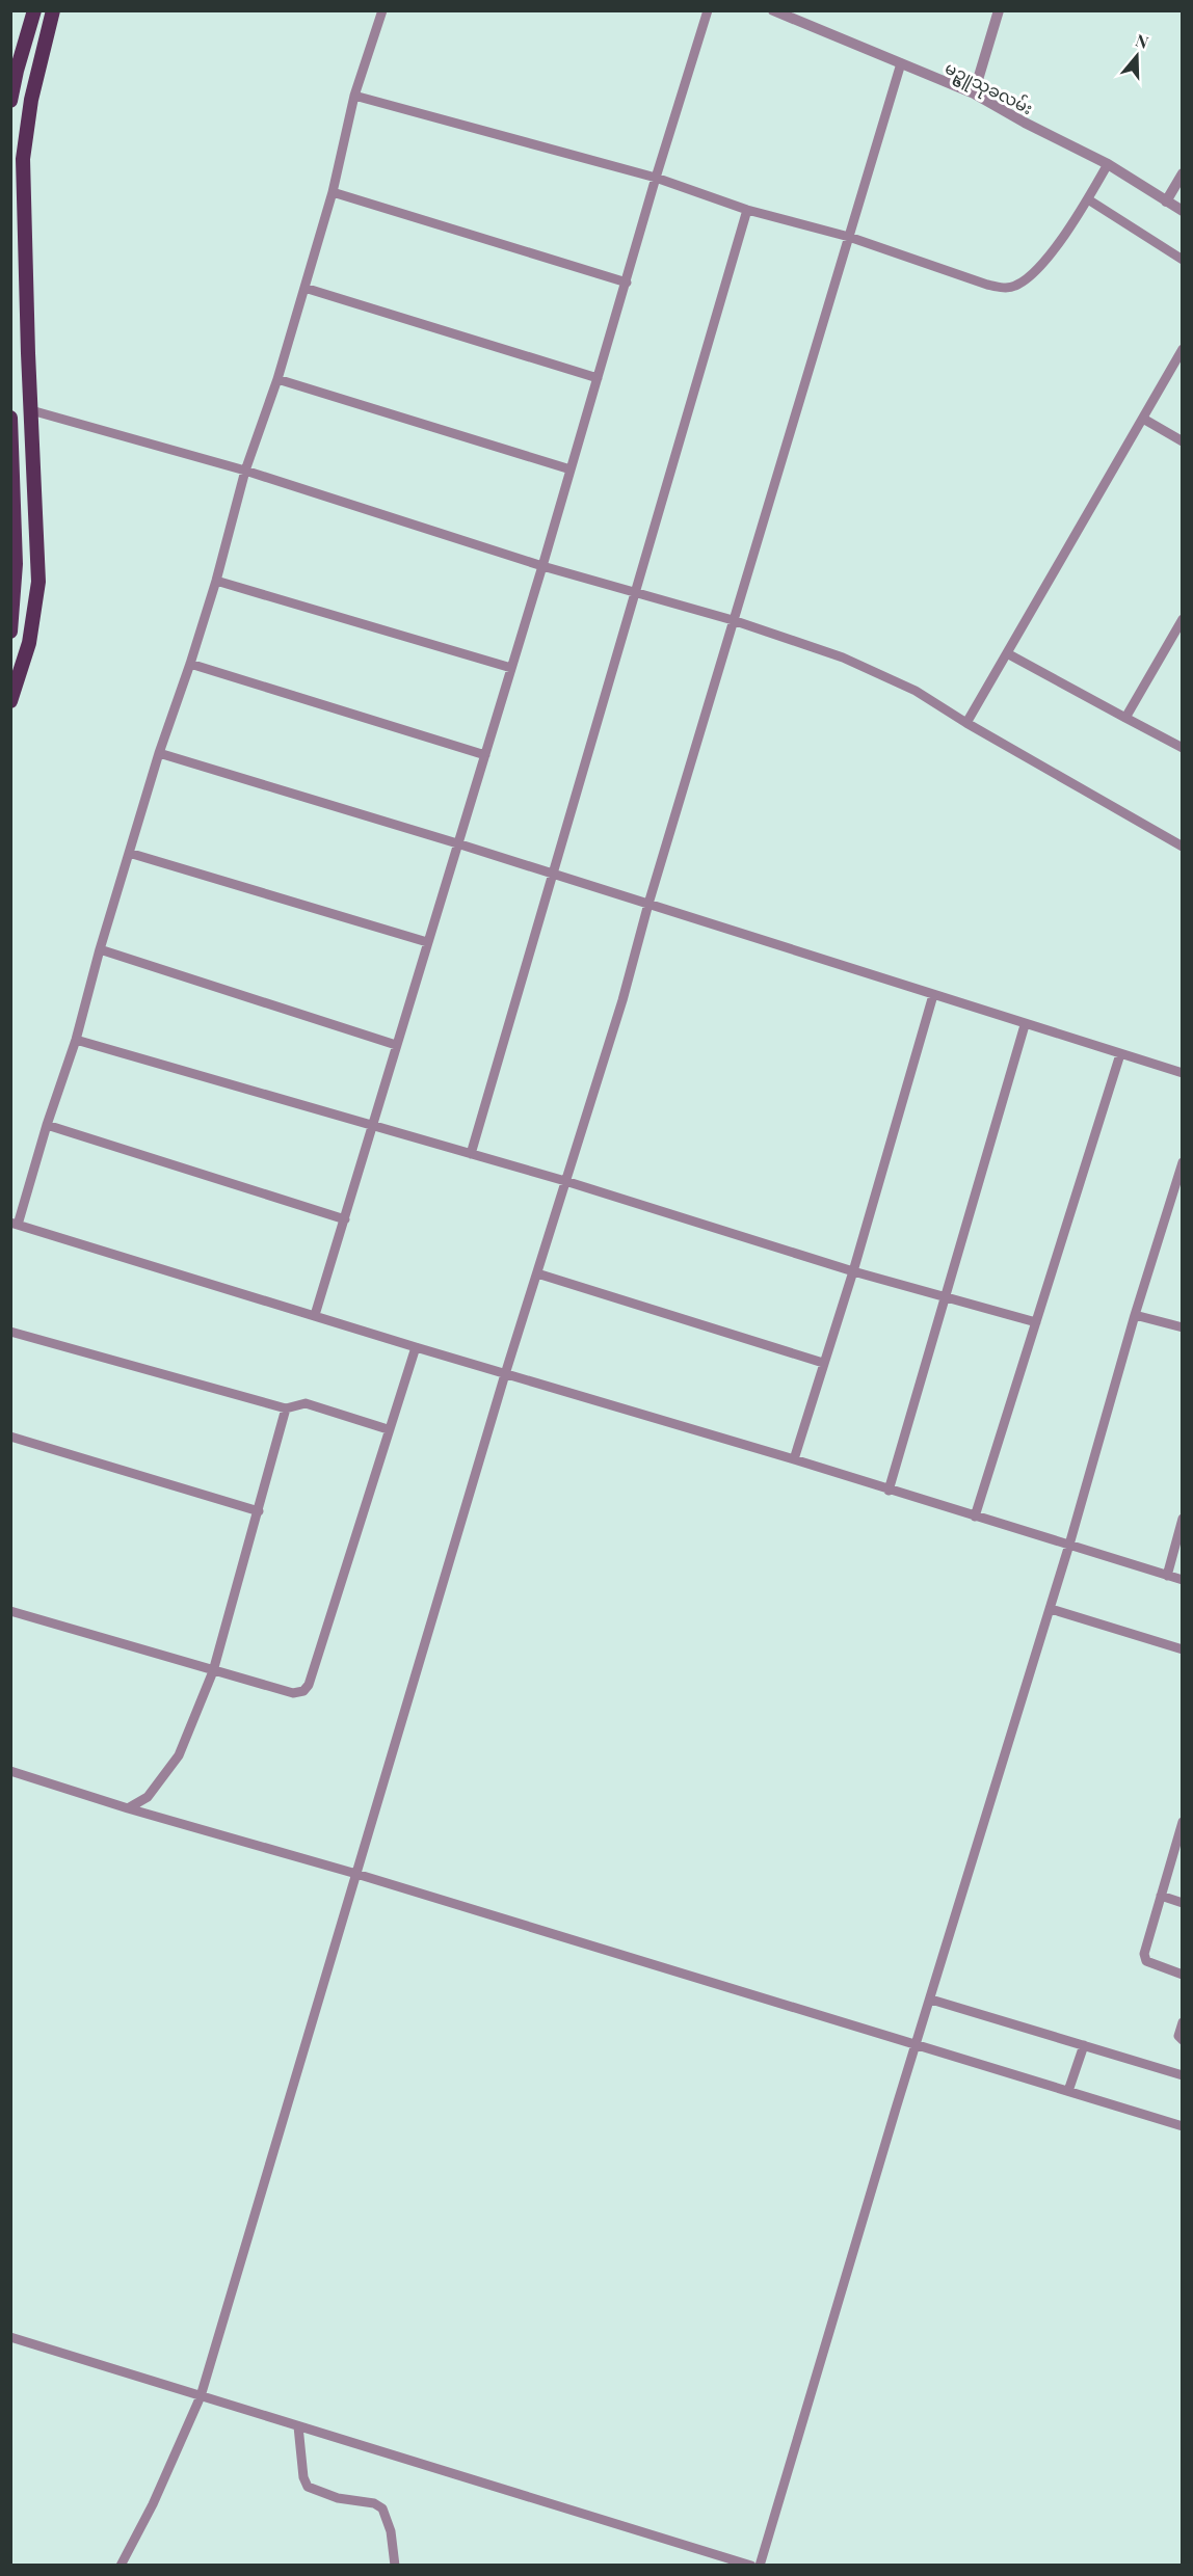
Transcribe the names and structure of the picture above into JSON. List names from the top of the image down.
{
  "streets": {
    "street": ["မဥ္ဇူသုခလမ်း"]
  },
  "north": "top"
}
